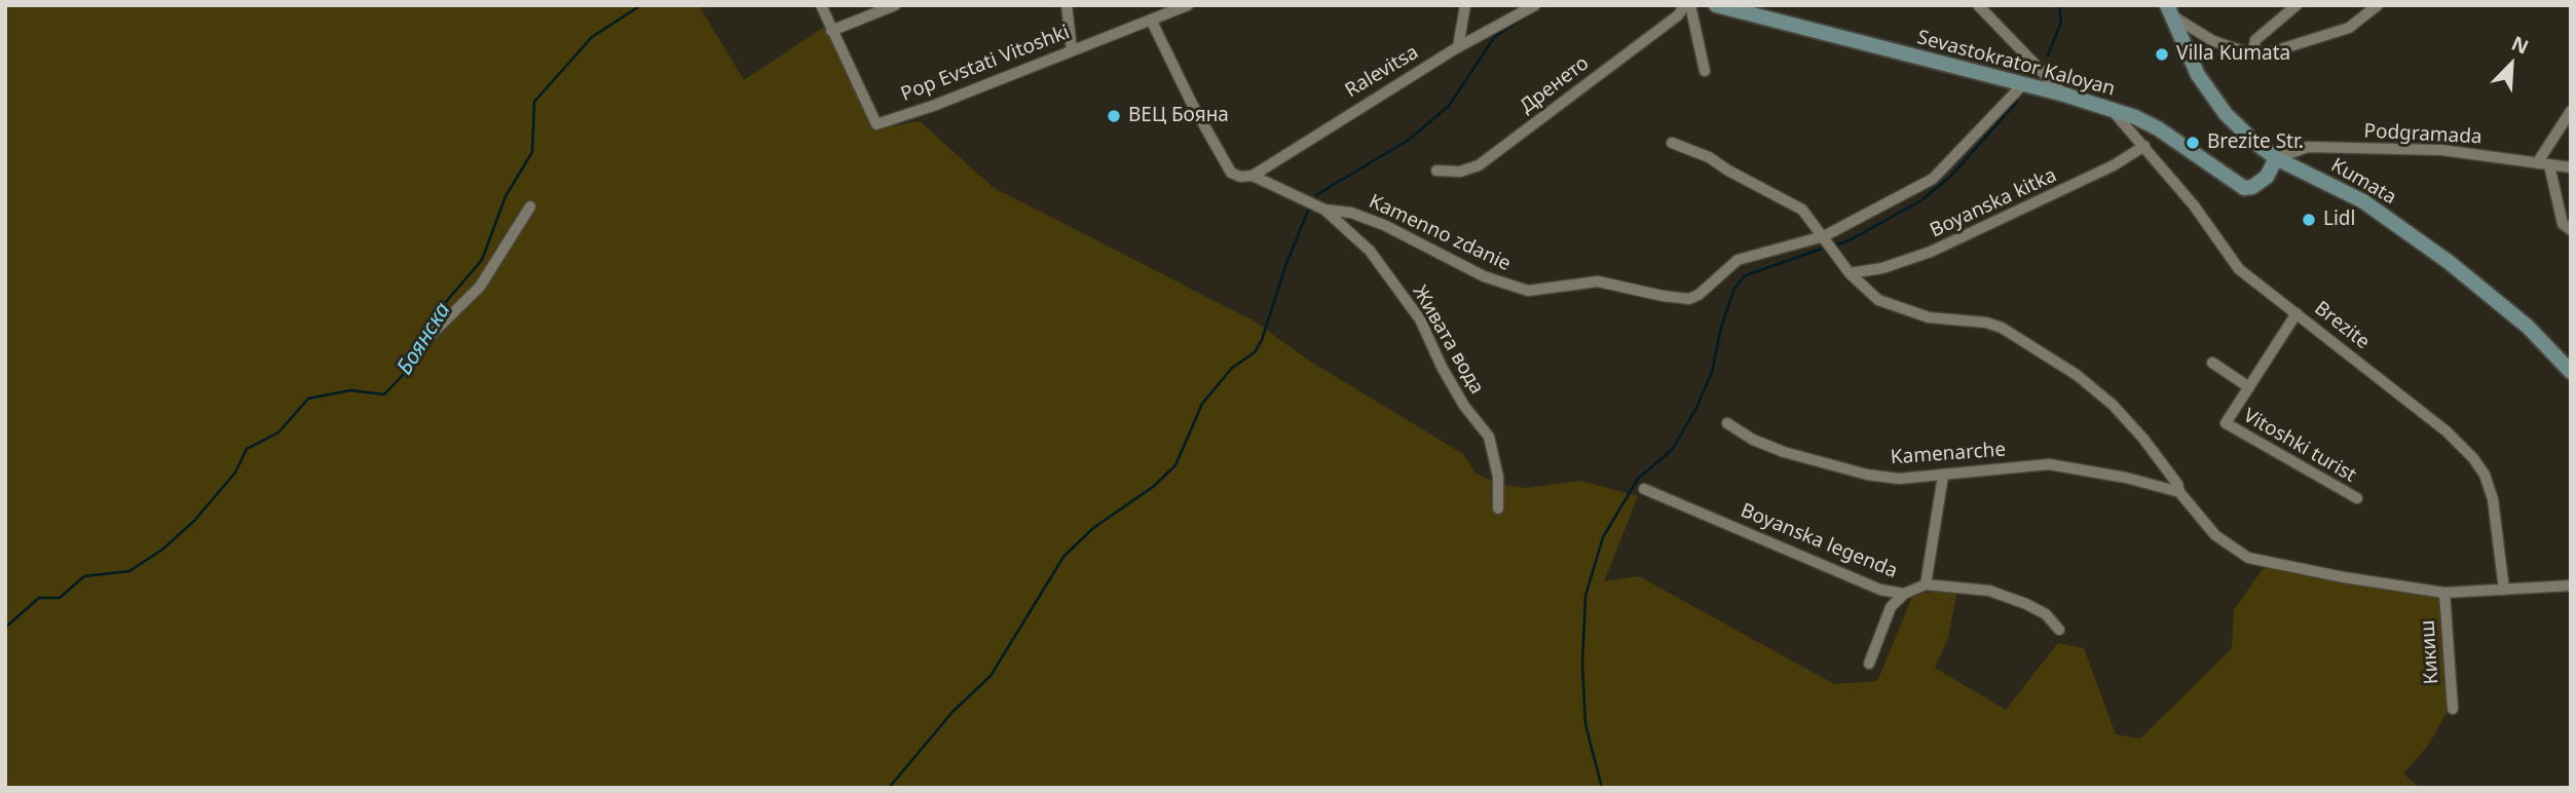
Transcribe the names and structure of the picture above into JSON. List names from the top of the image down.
{
  "streets": {
    "main road": ["Sevastokrator Kaloyan", "Kumata"],
    "street": [
      "Pop Evstati Vitoshki",
      "Ralevitsa",
      "Дренето",
      "Podgramada",
      "Boyanska kitka",
      "Kamenno zdanie",
      "Brezite",
      "Живата вода",
      "Vitoshki turist",
      "Kamenarche",
      "Boyanska legenda",
      "Кикиш"
    ]
  },
  "crossings": [
    ["Pop Evstati Vitoshki", "Kamenno zdanie"],
    ["Sevastokrator Kaloyan", "Podgramada"],
    ["Sevastokrator Kaloyan", "Kumata"],
    ["Sevastokrator Kaloyan", "Brezite"],
    ["Ralevitsa", "Kamenno zdanie"],
    ["Podgramada", "Kumata"],
    ["Boyanska kitka", "Brezite"],
    ["Kamenno zdanie", "Живата вода"]
  ],
  "water": ["Боянска"],
  "places": [
    "Villa Kumata",
    "ВЕЦ Бояна",
    "Brezite Str.",
    "Lidl"
  ],
  "north": "top right"
}
